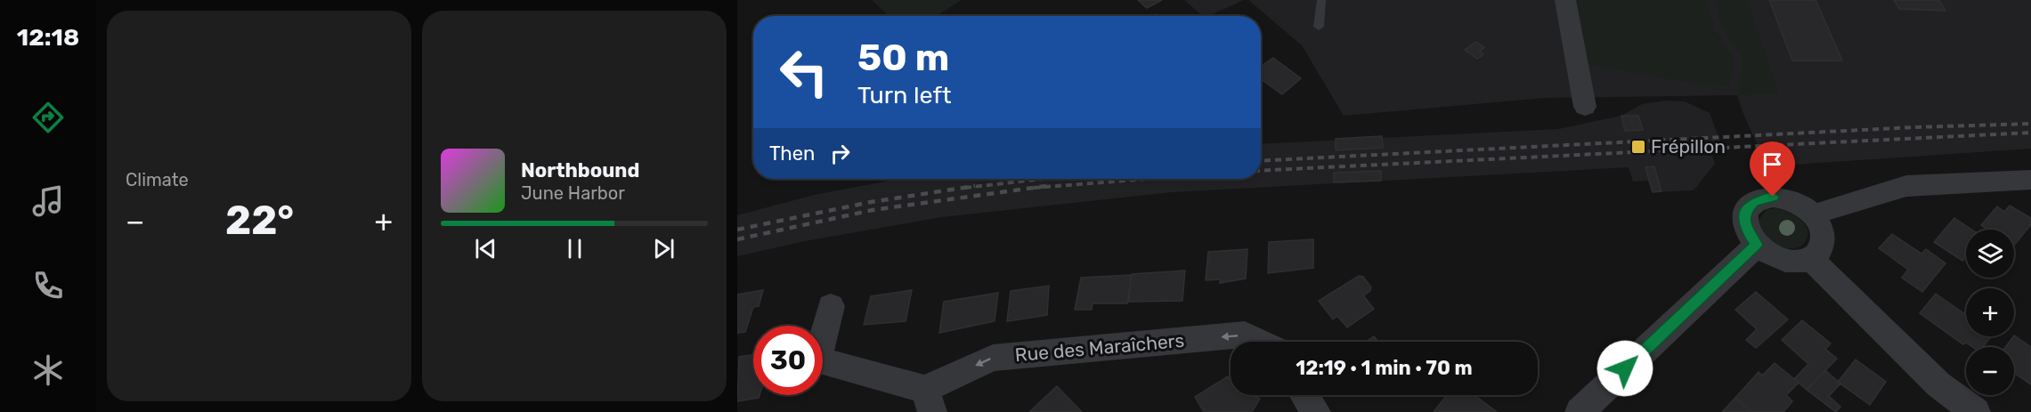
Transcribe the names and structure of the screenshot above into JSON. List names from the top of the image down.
{
  "streets": {
    "street": ["Rue des Maraîchers"]
  },
  "one_way": ["Rue des Maraîchers"],
  "places": {
    "transit": ["Frépillon"]
  },
  "page": {
    "tabs": "12:18",
    "tile": "Climate",
    "turn": ["50 m", "Turn left"],
    "then": "Then",
    "song": ["Northbound", "June Harbor"],
    "heat": ["−", "22°", "+"],
    "map_buttons": ["+", "−"],
    "limit": "30",
    "trip": "12:19 · 1 min · 70 m"
  }
}
